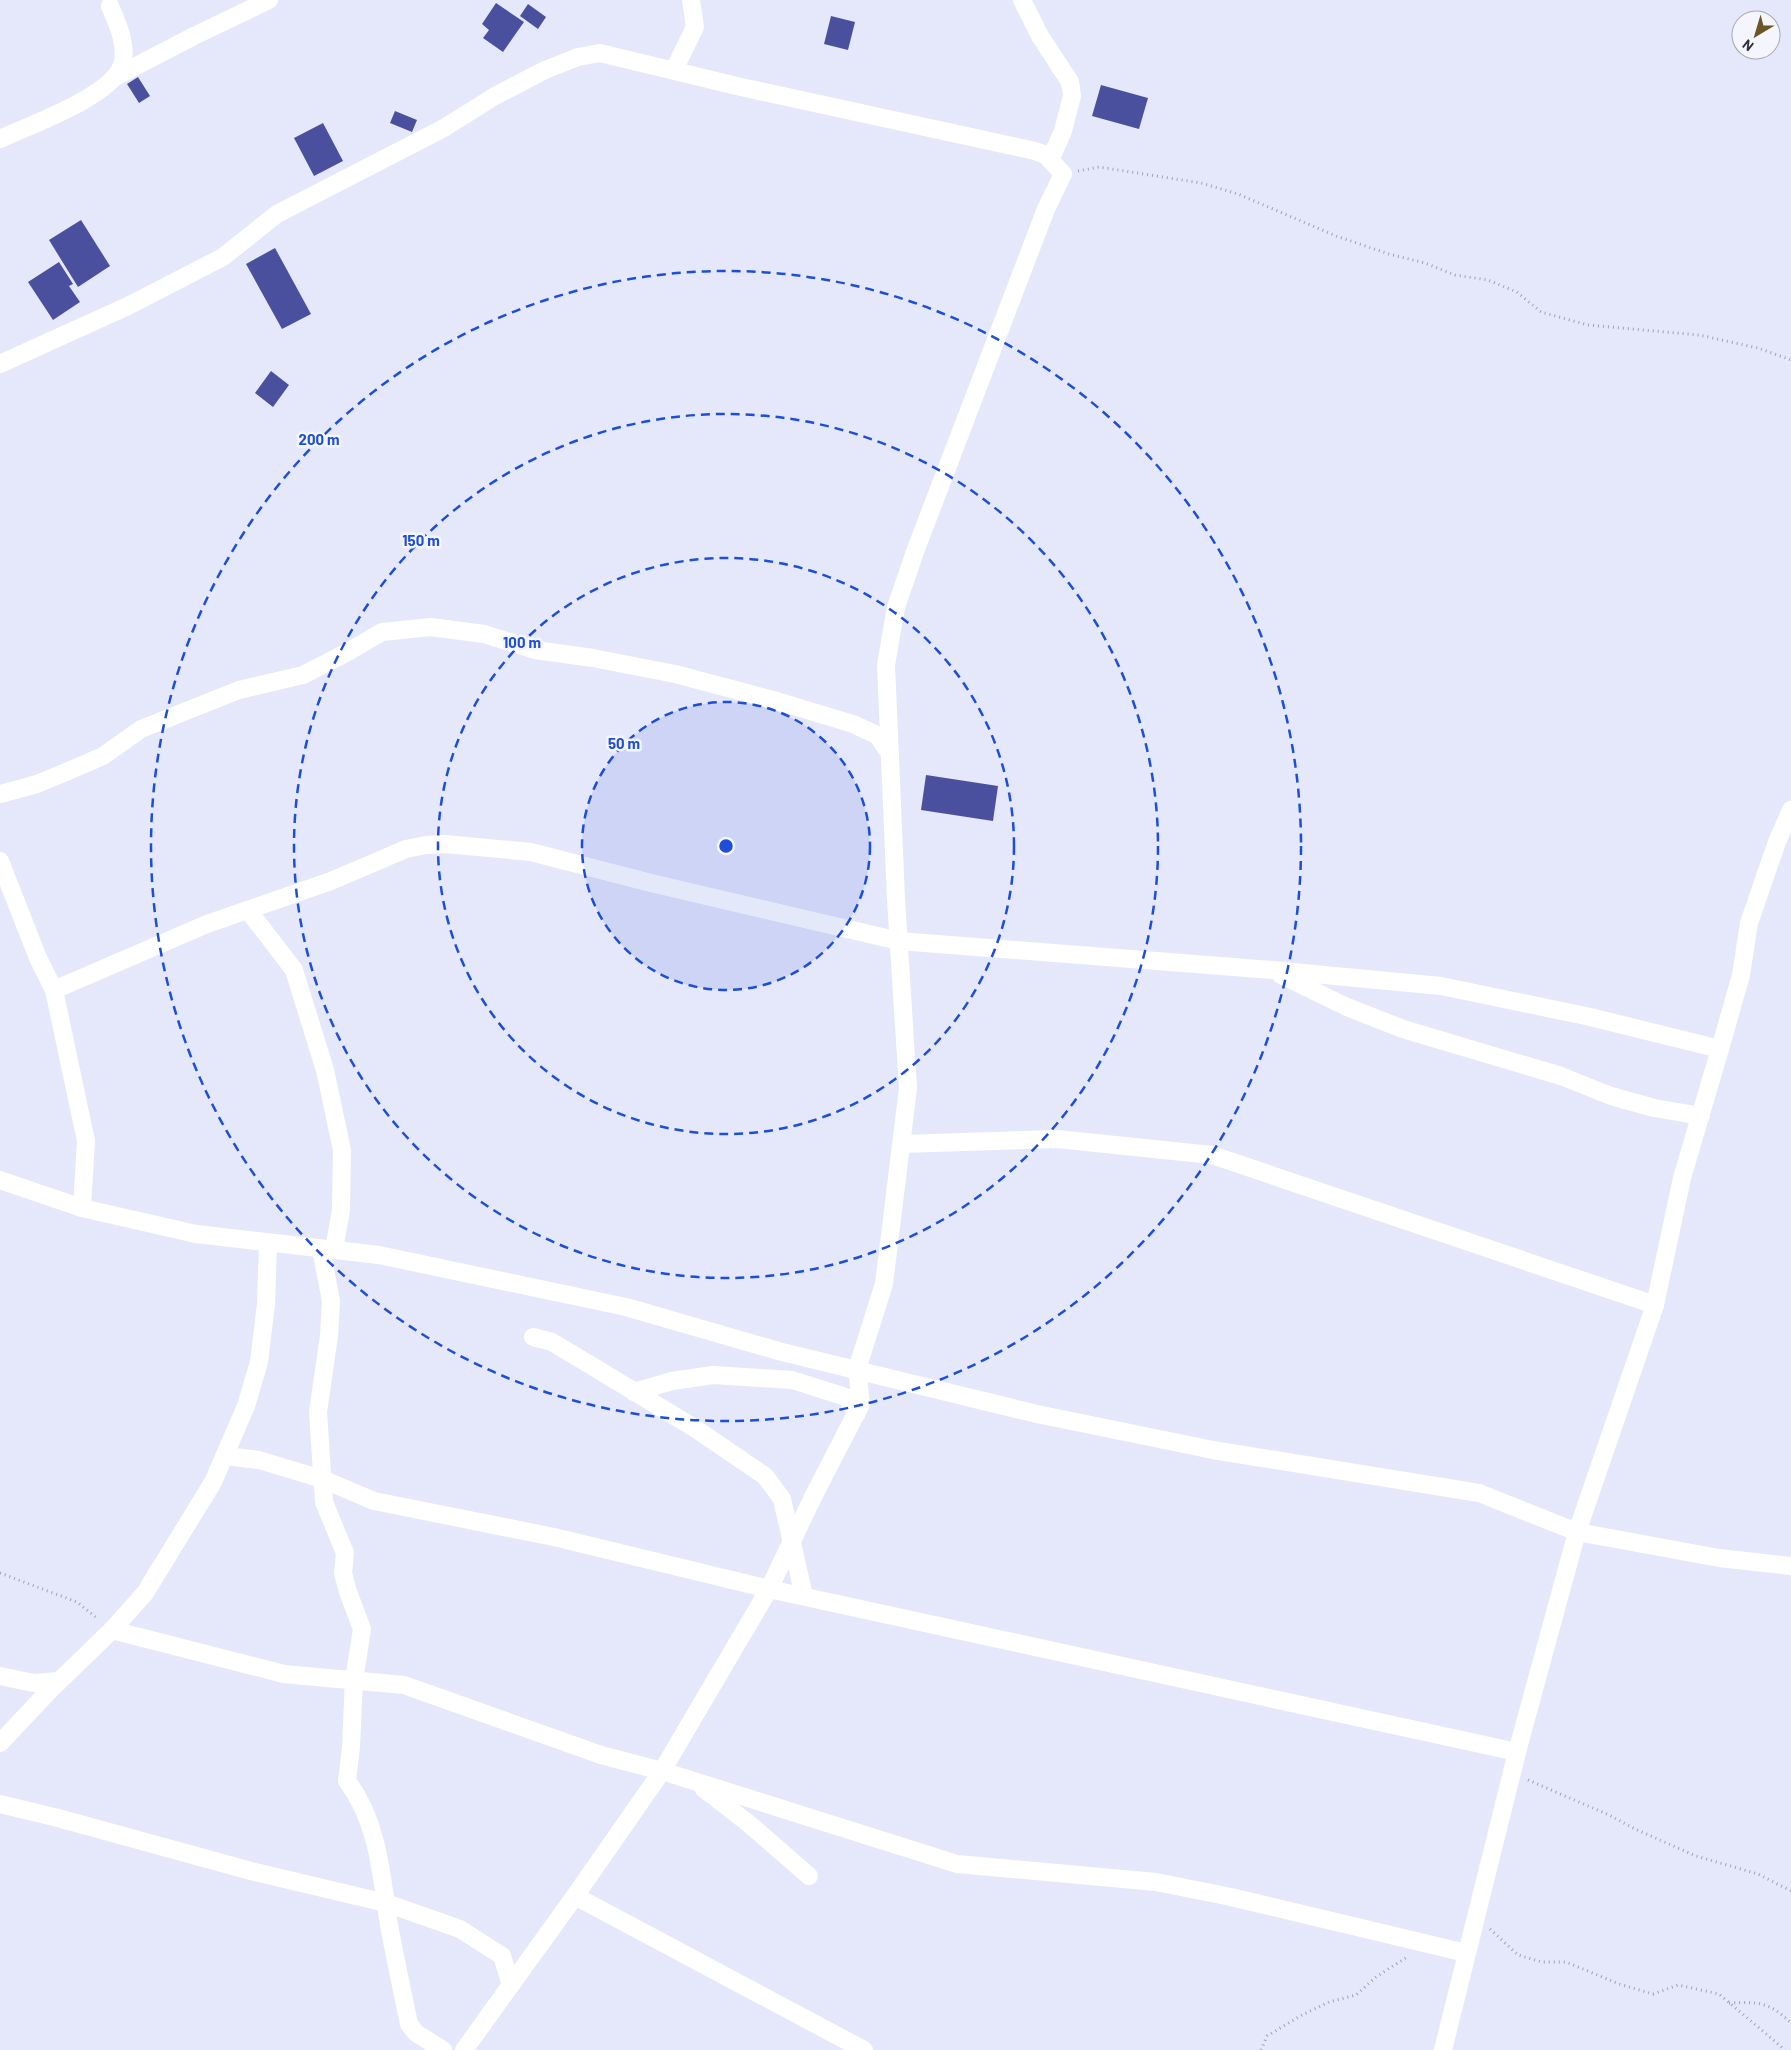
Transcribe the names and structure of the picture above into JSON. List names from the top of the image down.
{
  "north": "bottom left",
  "rings": [
    "200 m",
    "150 m",
    "100 m",
    "50 m"
  ]
}
